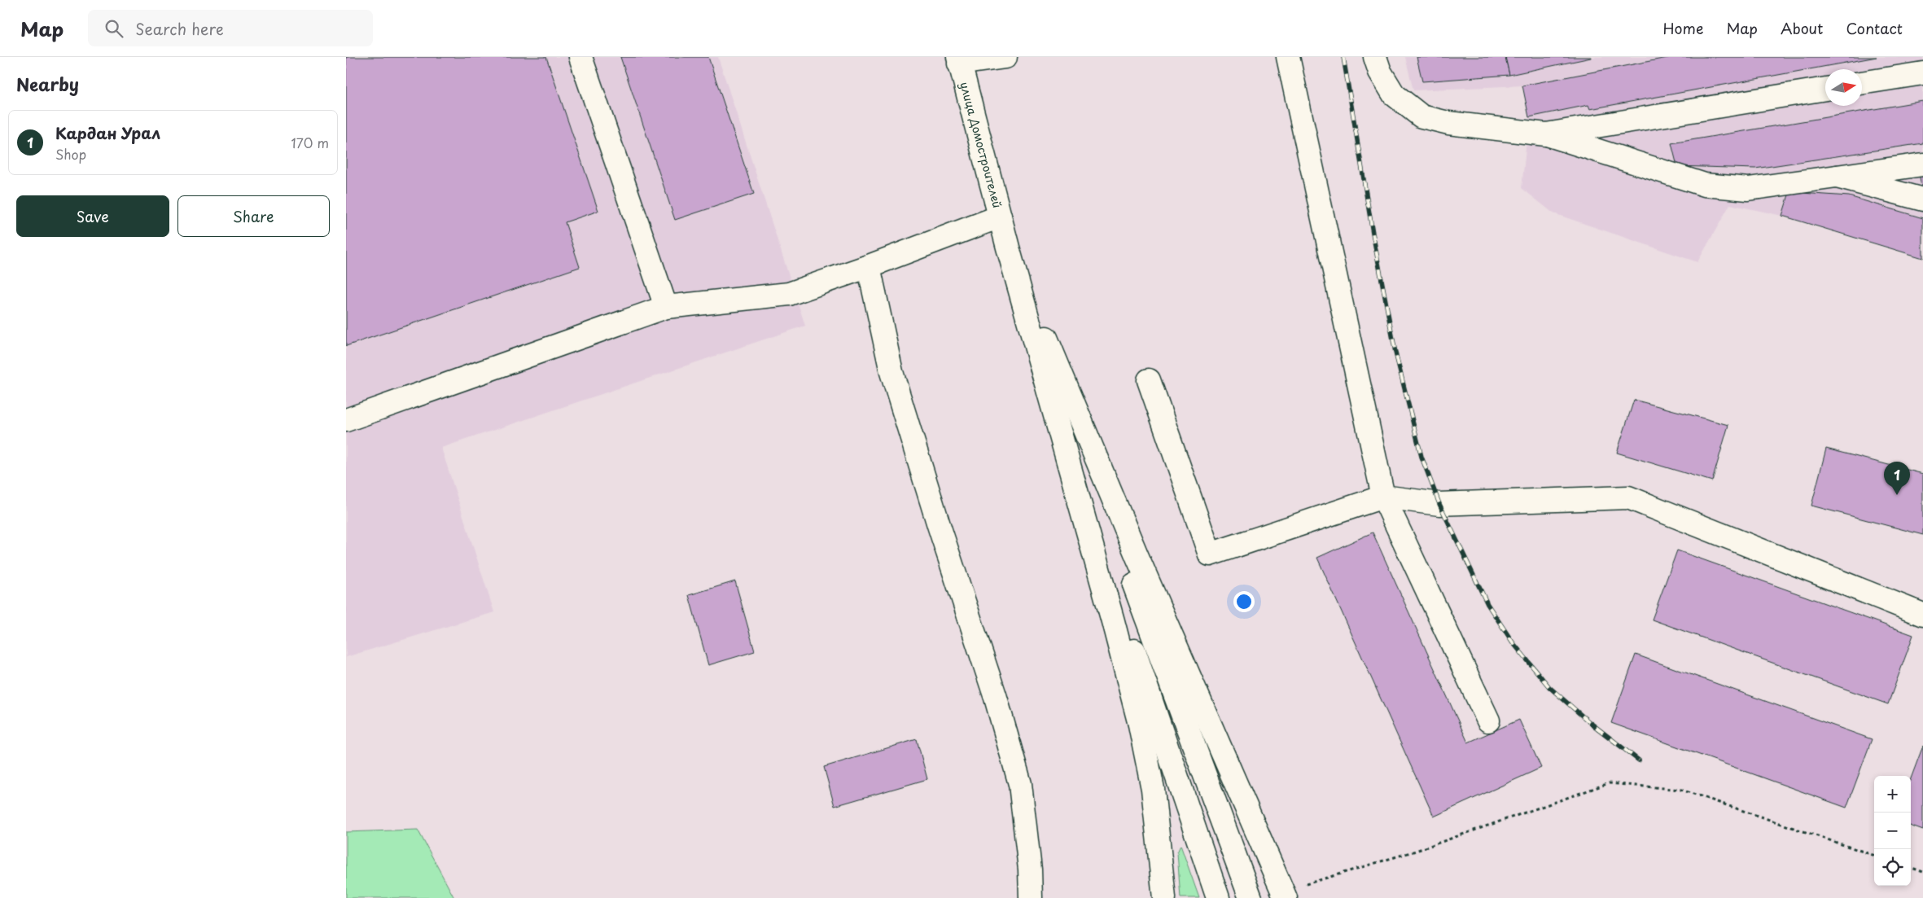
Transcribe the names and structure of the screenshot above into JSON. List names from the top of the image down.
{
  "streets": {
    "main road": ["улица Домостроителей"]
  },
  "north": "right",
  "page": {
    "header": "Map",
    "search": "Search here",
    "nav": [
      "Home",
      "Map",
      "About",
      "Contact"
    ],
    "heading": "Nearby",
    "list": [
      {
        "mark": "1",
        "name": "Кардан Урал",
        "note": "Shop",
        "value": "170 m"
      }
    ],
    "buttons": ["Save", "Share"],
    "pins": "1",
    "map_buttons": ["+", "−"]
  }
}
